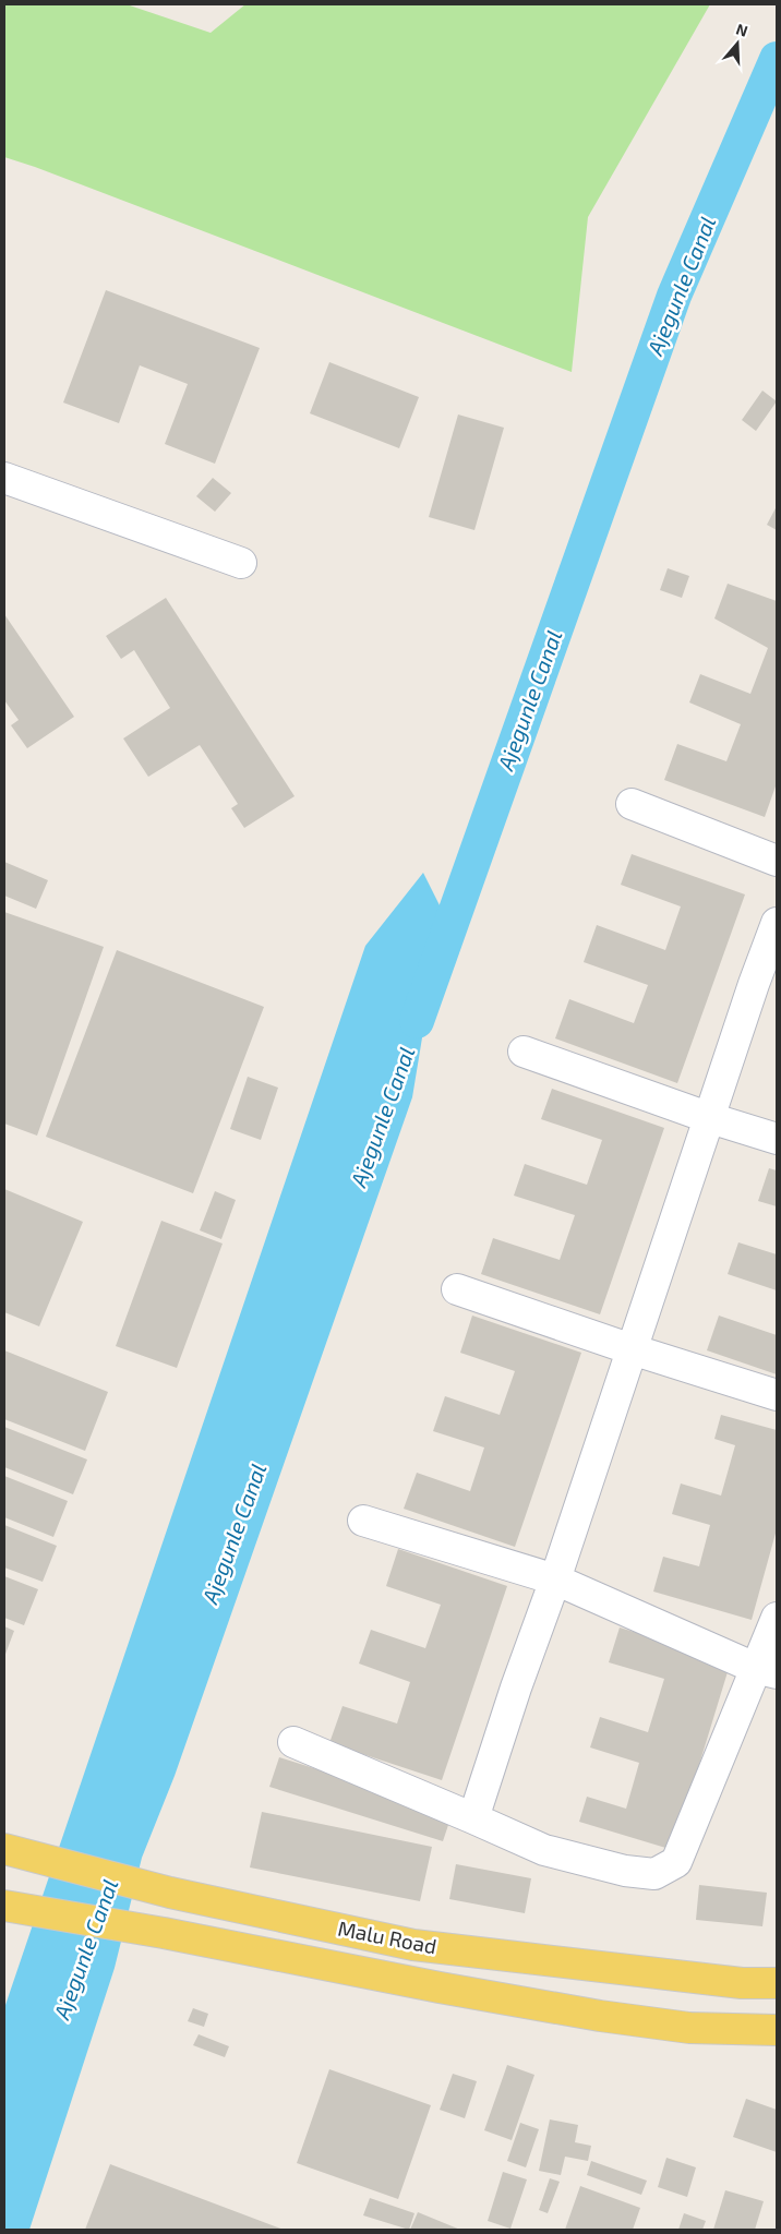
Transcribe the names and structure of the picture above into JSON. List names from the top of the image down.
{
  "streets": {
    "main road": ["Malu Road"]
  },
  "water": ["Ajegunle Canal"],
  "north": "top"
}
